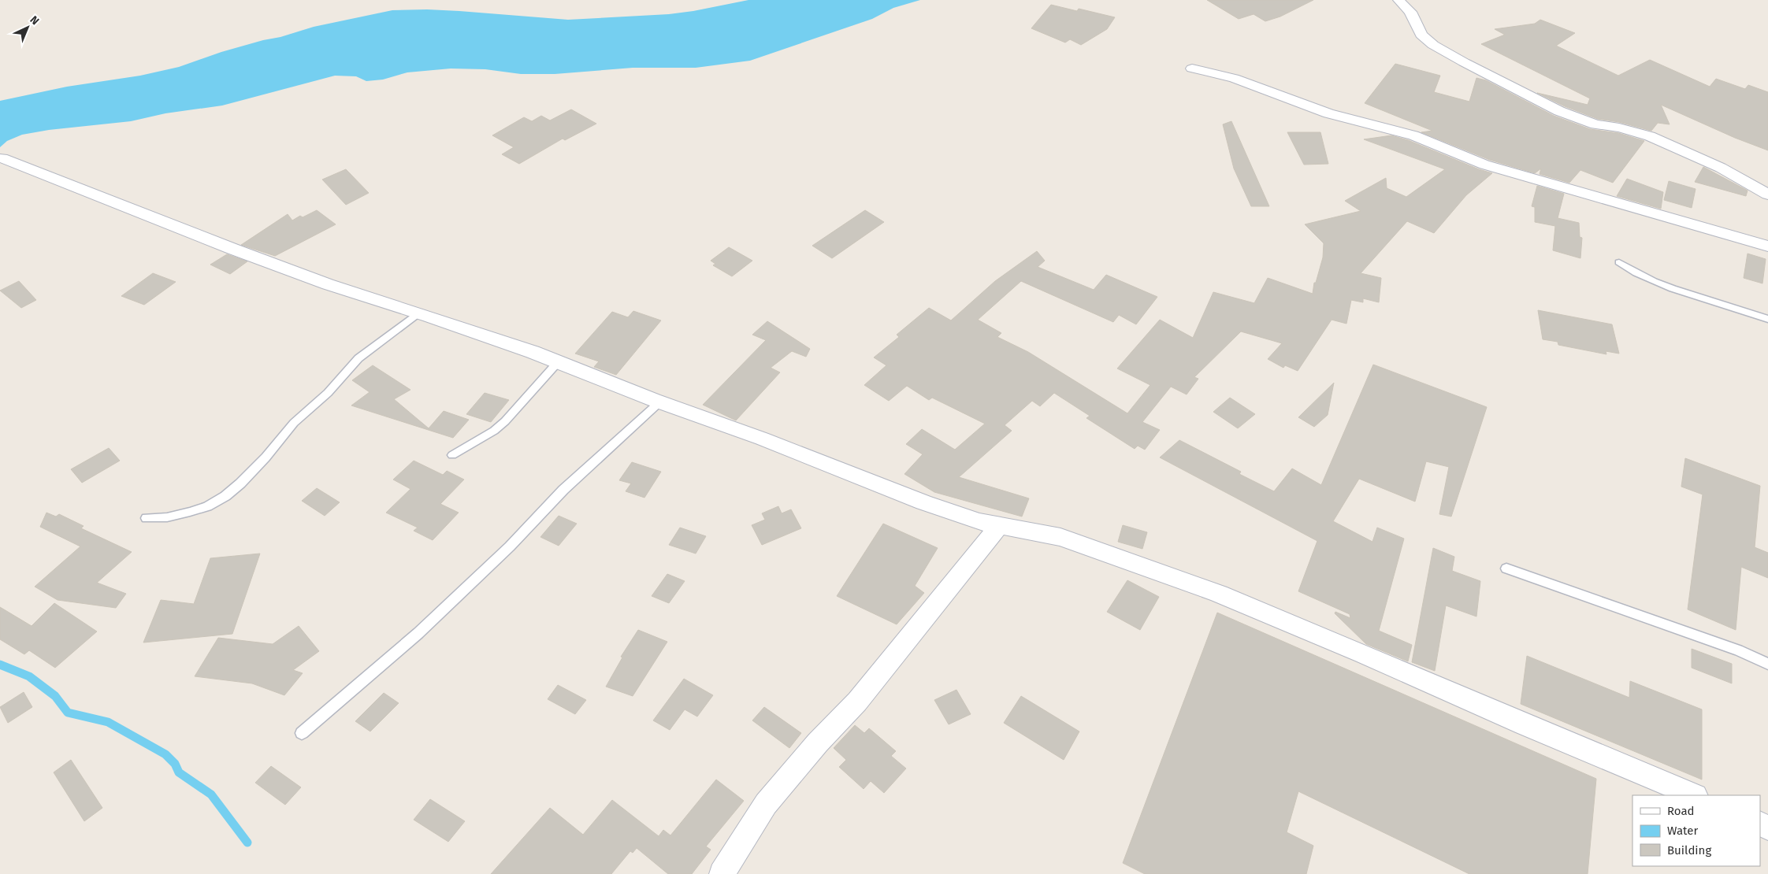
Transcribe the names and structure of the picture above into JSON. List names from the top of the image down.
{
  "legend": ["Road", "Water", "Building"],
  "north": "top right"
}
